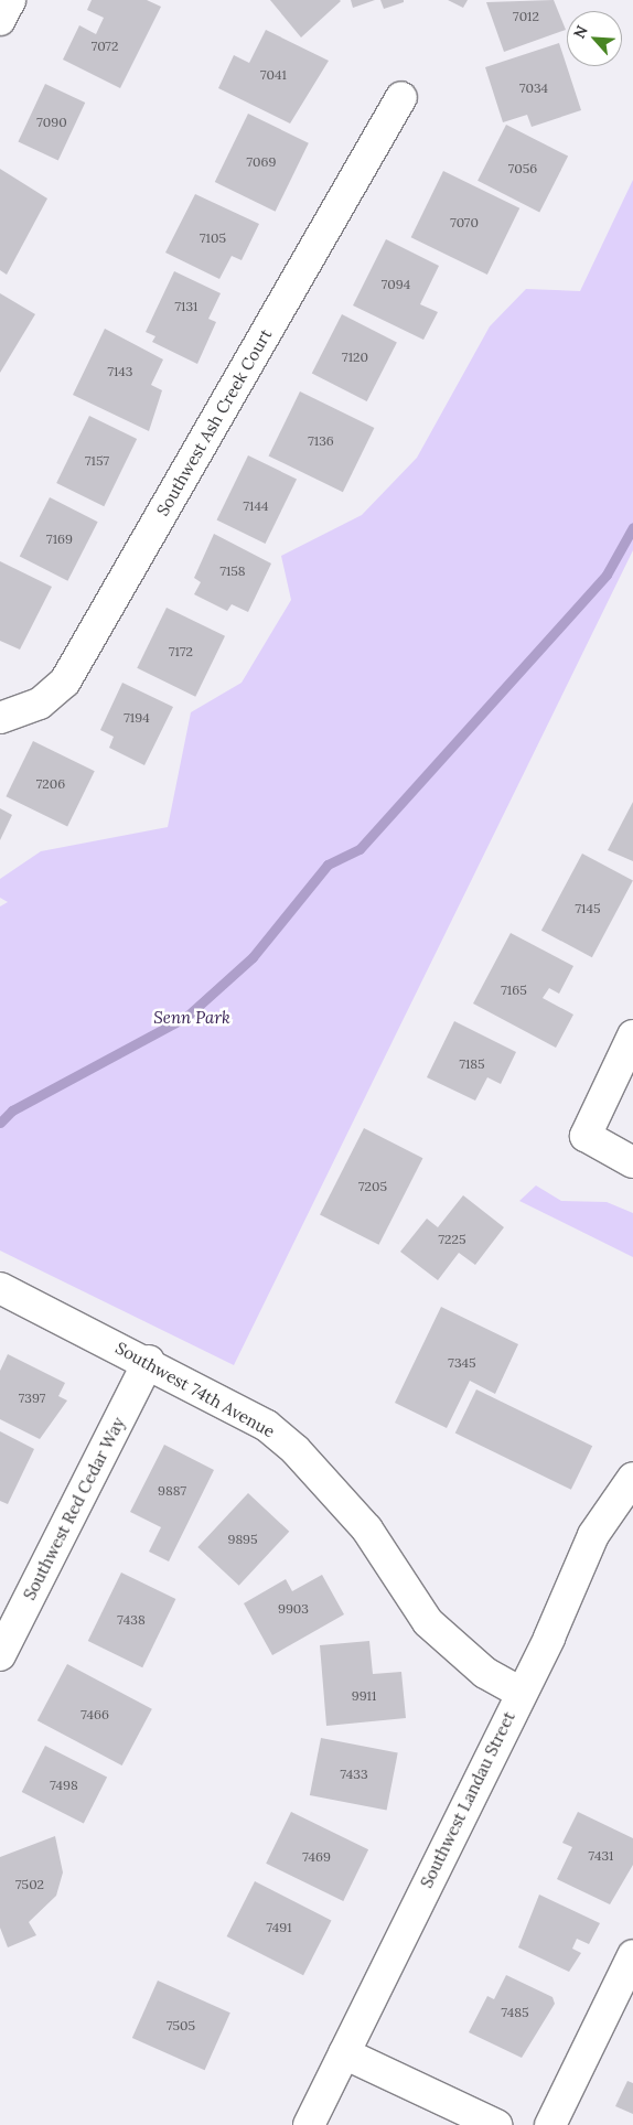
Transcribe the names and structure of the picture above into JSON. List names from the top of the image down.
{
  "streets": {
    "street": [
      "Southwest Ash Creek Court",
      "Southwest 74th Avenue",
      "Southwest Red Cedar Way",
      "Southwest Landau Street"
    ]
  },
  "crossings": [
    ["Southwest 74th Avenue", "Southwest Red Cedar Way"],
    ["Southwest 74th Avenue", "Southwest Landau Street"]
  ],
  "parks": ["Senn Park"],
  "house_numbers": [
    "7012",
    "7072",
    "7041",
    "7034",
    "7090",
    "7069",
    "7056",
    "7070",
    "7105",
    "7094",
    "7131",
    "7120",
    "7143",
    "7136",
    "7157",
    "7144",
    "7169",
    "7158",
    "7172",
    "7194",
    "7206",
    "7145",
    "7165",
    "7185",
    "7205",
    "7225",
    "7345",
    "7397",
    "9887",
    "9895",
    "9903",
    "7438",
    "9911",
    "7466",
    "7433",
    "7498",
    "7431",
    "7469",
    "7502",
    "7491",
    "7485",
    "7505"
  ],
  "north": "top left"
}
